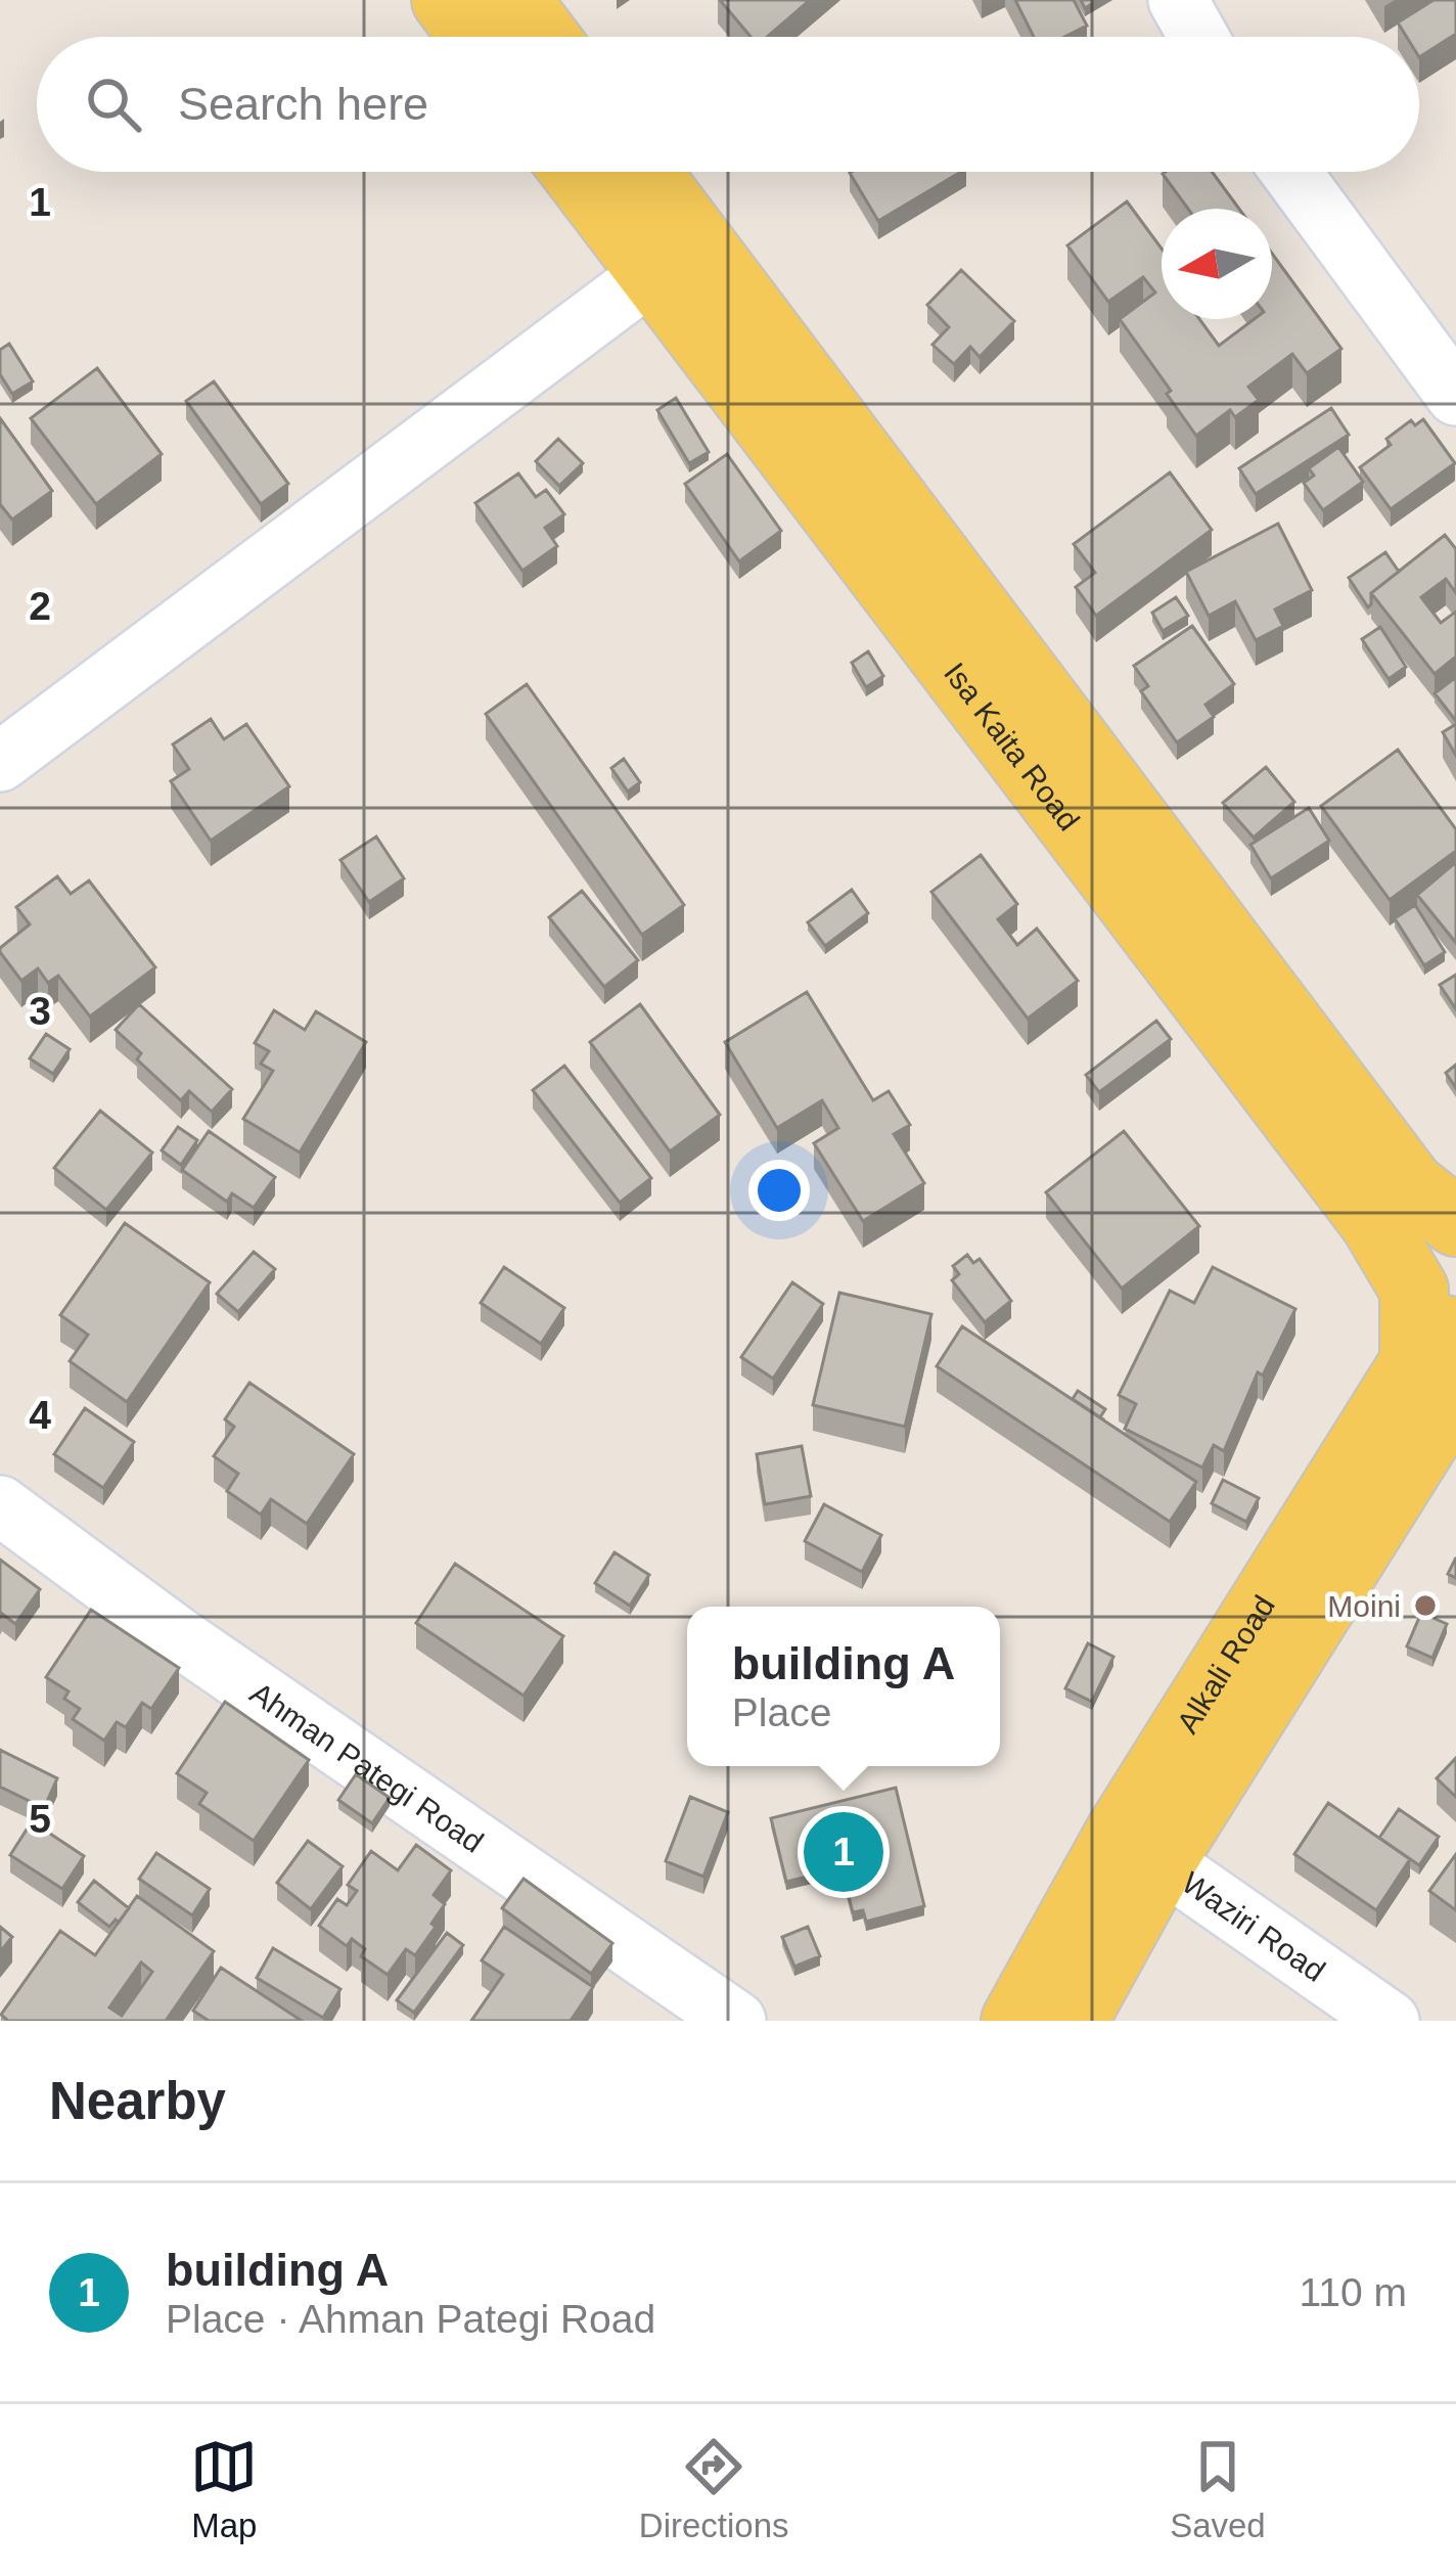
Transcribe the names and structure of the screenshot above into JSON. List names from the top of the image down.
{
  "streets": {
    "main road": ["Isa Kaita Road", "Alkali Road"],
    "street": ["Ahman Pategi Road", "Waziri Road"]
  },
  "crossings": [
    ["Isa Kaita Road", "Alkali Road"],
    ["Alkali Road", "Waziri Road"]
  ],
  "places": ["Moini"],
  "north": "left",
  "page": {
    "search": "Search here",
    "popup": ["building A", "Place"],
    "pins": "1",
    "heading": "Nearby",
    "list": [
      {
        "mark": "1",
        "name": "building A",
        "note": "Place · Ahman Pategi Road",
        "value": "110 m"
      }
    ],
    "nav": ["Map", "Directions", "Saved"]
  },
  "grid": {
    "rows": [
      "1",
      "2",
      "3",
      "4",
      "5"
    ]
  }
}
